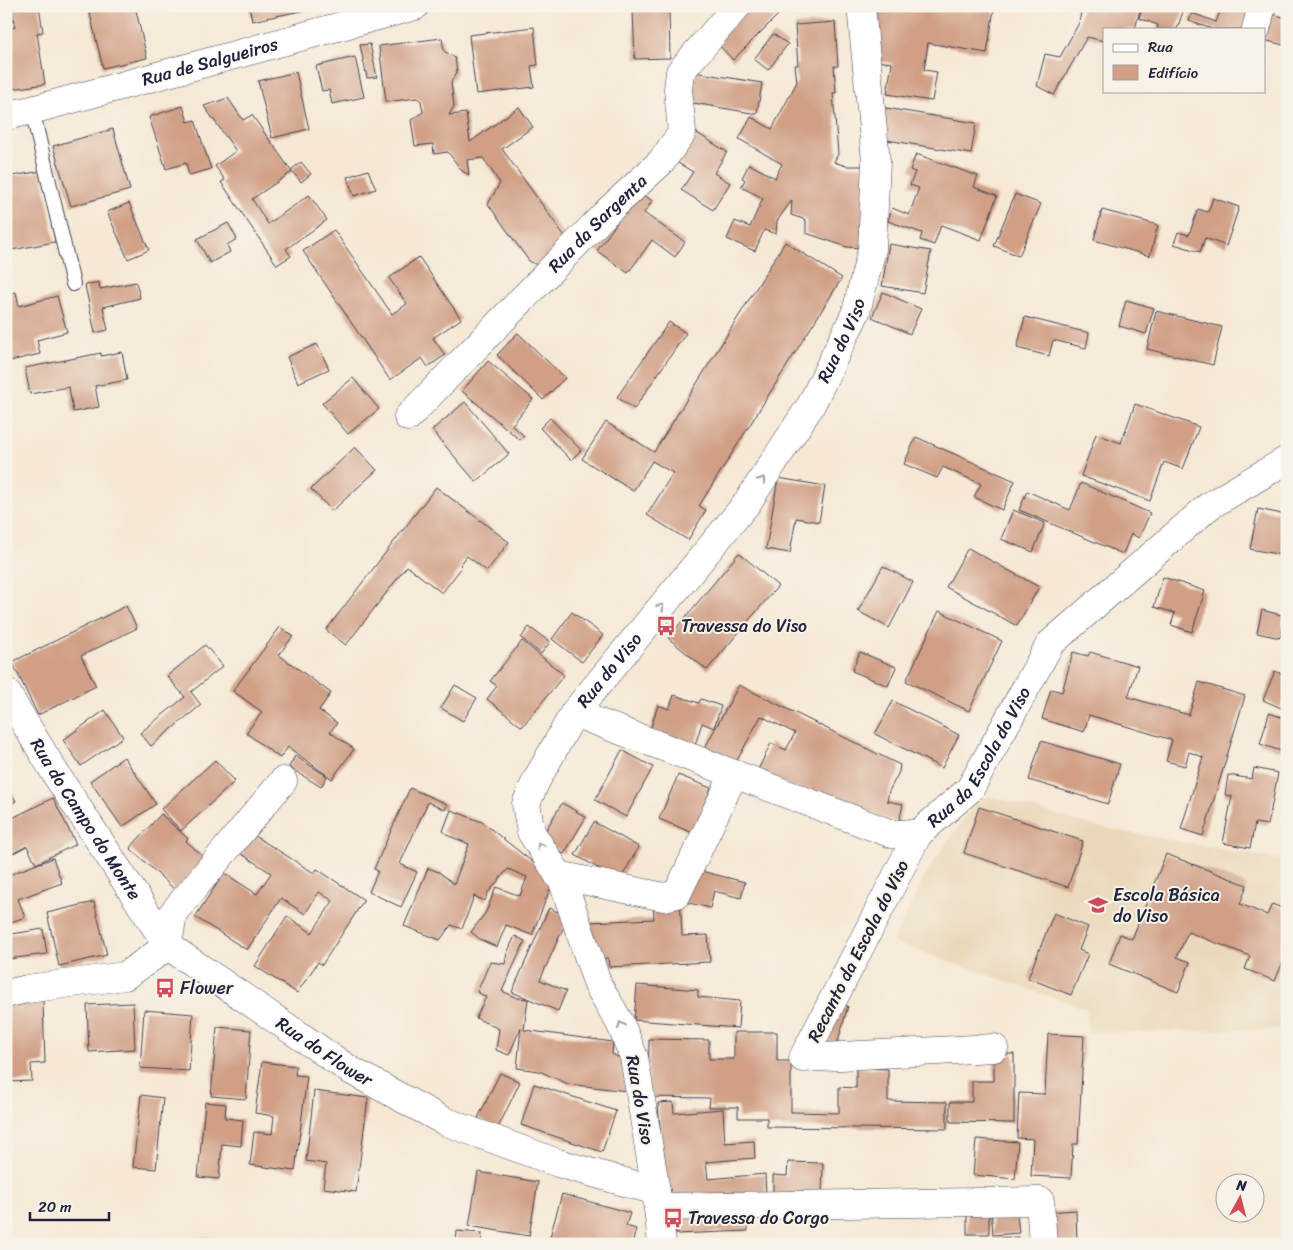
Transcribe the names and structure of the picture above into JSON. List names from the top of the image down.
{
  "streets": {
    "street": [
      "Rua de Salgueiros",
      "Rua da Sargenta",
      "Rua do Viso",
      "Rua da Escola do Viso",
      "Rua do Campo do Monte",
      "Recanto da Escola do Viso",
      "Rua do Flower"
    ]
  },
  "crossings": [
    ["Rua do Viso", "Rua da Escola do Viso"],
    ["Rua do Viso", "Rua do Flower"],
    ["Rua da Escola do Viso", "Recanto da Escola do Viso"],
    ["Rua do Campo do Monte", "Rua do Flower"]
  ],
  "one_way": ["Rua do Viso"],
  "places": {
    "bus stop": ["Travessa do Viso", "Flower", "Travessa do Corgo"],
    "school or university": ["Escola Básica do Viso"]
  },
  "legend": ["Rua", "Edifício"],
  "scale_bar": "20 m",
  "north": "top"
}
